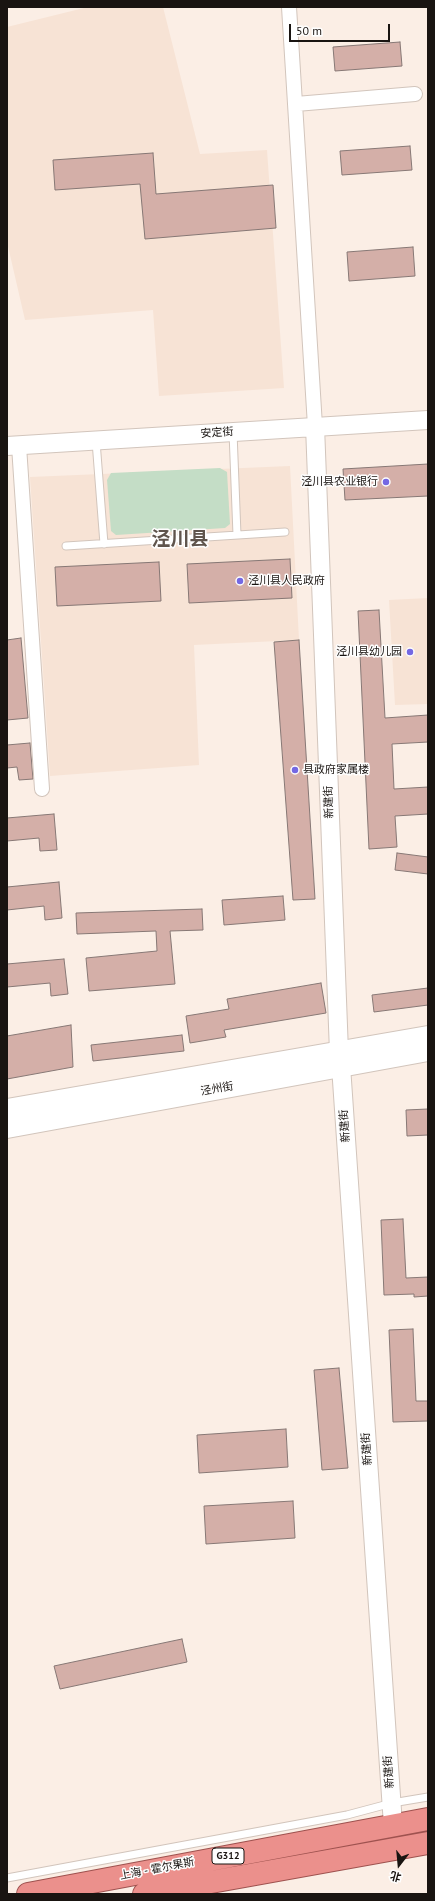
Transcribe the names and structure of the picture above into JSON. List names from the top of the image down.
{
  "streets": {
    "highway": ["G312", "上海 - 霍尔果斯"],
    "main road": ["泾州街"],
    "street": ["安定街", "新建街"]
  },
  "crossings": [
    ["安定街", "新建街"],
    ["新建街", "泾州街"],
    ["新建街", "上海 - 霍尔果斯"]
  ],
  "districts": ["泾川县"],
  "places": [
    "泾川县农业银行",
    "泾川县人民政府",
    "泾川县幼儿园",
    "县政府家属楼"
  ],
  "scale_bar": "50 m",
  "north": "bottom"
}
